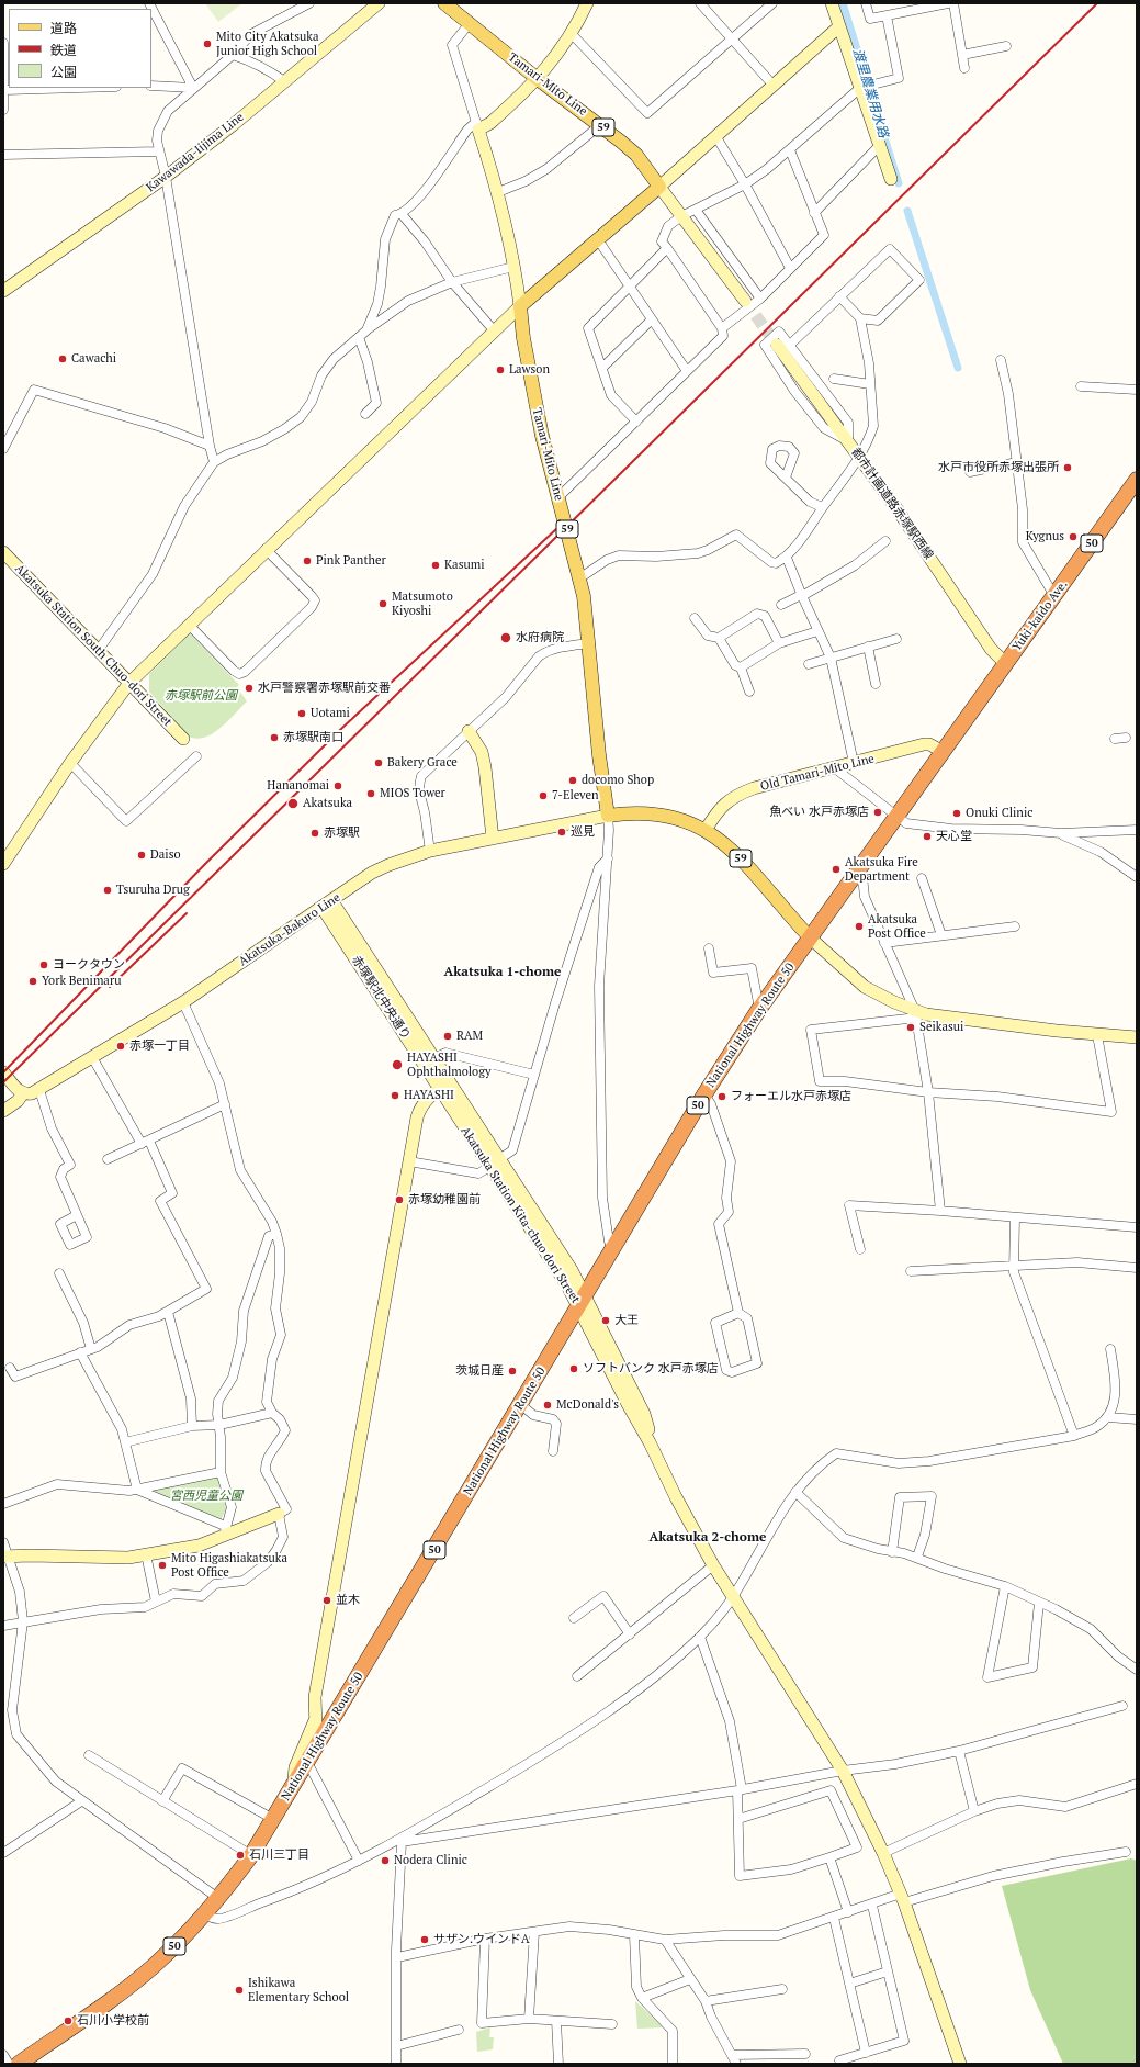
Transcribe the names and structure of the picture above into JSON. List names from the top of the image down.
{
  "streets": {
    "highway": ["50", "Yuki-kaido Ave.", "National Highway Route 50"],
    "main road": ["Tamari-Mito Line", "59"],
    "street": [
      "Kawawada-Iijima Line",
      "都市計画道路赤塚駅西線",
      "Akatsuka Station South Chuo-dori Street",
      "Old Tamari-Mito Line",
      "Akatsuka-Bakuro Line",
      "赤塚駅北中央通り",
      "Akatsuka Station Kita-chuo dori Street"
    ]
  },
  "crossings": [
    ["Tamari-Mito Line", "59"],
    ["Tamari-Mito Line", "Akatsuka-Bakuro Line"],
    ["59", "Old Tamari-Mito Line"],
    ["59", "Akatsuka-Bakuro Line"],
    ["59", "National Highway Route 50"],
    ["都市計画道路赤塚駅西線", "Yuki-kaido Ave."],
    ["Yuki-kaido Ave.", "Old Tamari-Mito Line"],
    ["Yuki-kaido Ave.", "National Highway Route 50"],
    ["Old Tamari-Mito Line", "National Highway Route 50"],
    ["Akatsuka-Bakuro Line", "赤塚駅北中央通り"],
    ["赤塚駅北中央通り", "Akatsuka Station Kita-chuo dori Street"],
    ["National Highway Route 50", "Akatsuka Station Kita-chuo dori Street"]
  ],
  "districts": ["Akatsuka 1-chome", "Akatsuka 2-chome"],
  "water": ["渡里農業用水路"],
  "parks": ["赤塚駅前公園", "宮西児童公園"],
  "places": [
    "Mito City Akatsuka Junior High School",
    "Cawachi",
    "Lawson",
    "水戸市役所赤塚出張所",
    "Kygnus",
    "Pink Panther",
    "Kasumi",
    "Matsumoto Kiyoshi",
    "水府病院",
    "水戸警察署赤塚駅前交番",
    "Uotami",
    "赤塚駅南口",
    "Bakery Grace",
    "docomo Shop",
    "Hananomai",
    "MIOS Tower",
    "7-Eleven",
    "Akatsuka",
    "魚べい 水戸赤塚店",
    "Onuki Clinic",
    "巡見",
    "赤塚駅",
    "天心堂",
    "Daiso",
    "Akatsuka Fire Department",
    "Tsuruha Drug",
    "Akatsuka Post Office",
    "ヨークタウン",
    "York Benimaru",
    "Seikasui",
    "RAM",
    "赤塚一丁目",
    "HAYASHI Ophthalmology",
    "HAYASHI",
    "フォーエル水戸赤塚店",
    "赤塚幼稚園前",
    "大王",
    "ソフトバンク 水戸赤塚店",
    "茨城日産",
    "McDonald's",
    "Mito Higashiakatsuka Post Office",
    "並木",
    "石川三丁目",
    "Nodera Clinic",
    "サザン.ウインドA",
    "Ishikawa Elementary School",
    "石川小学校前"
  ],
  "legend": ["道路", "鉄道", "公園"]
}
